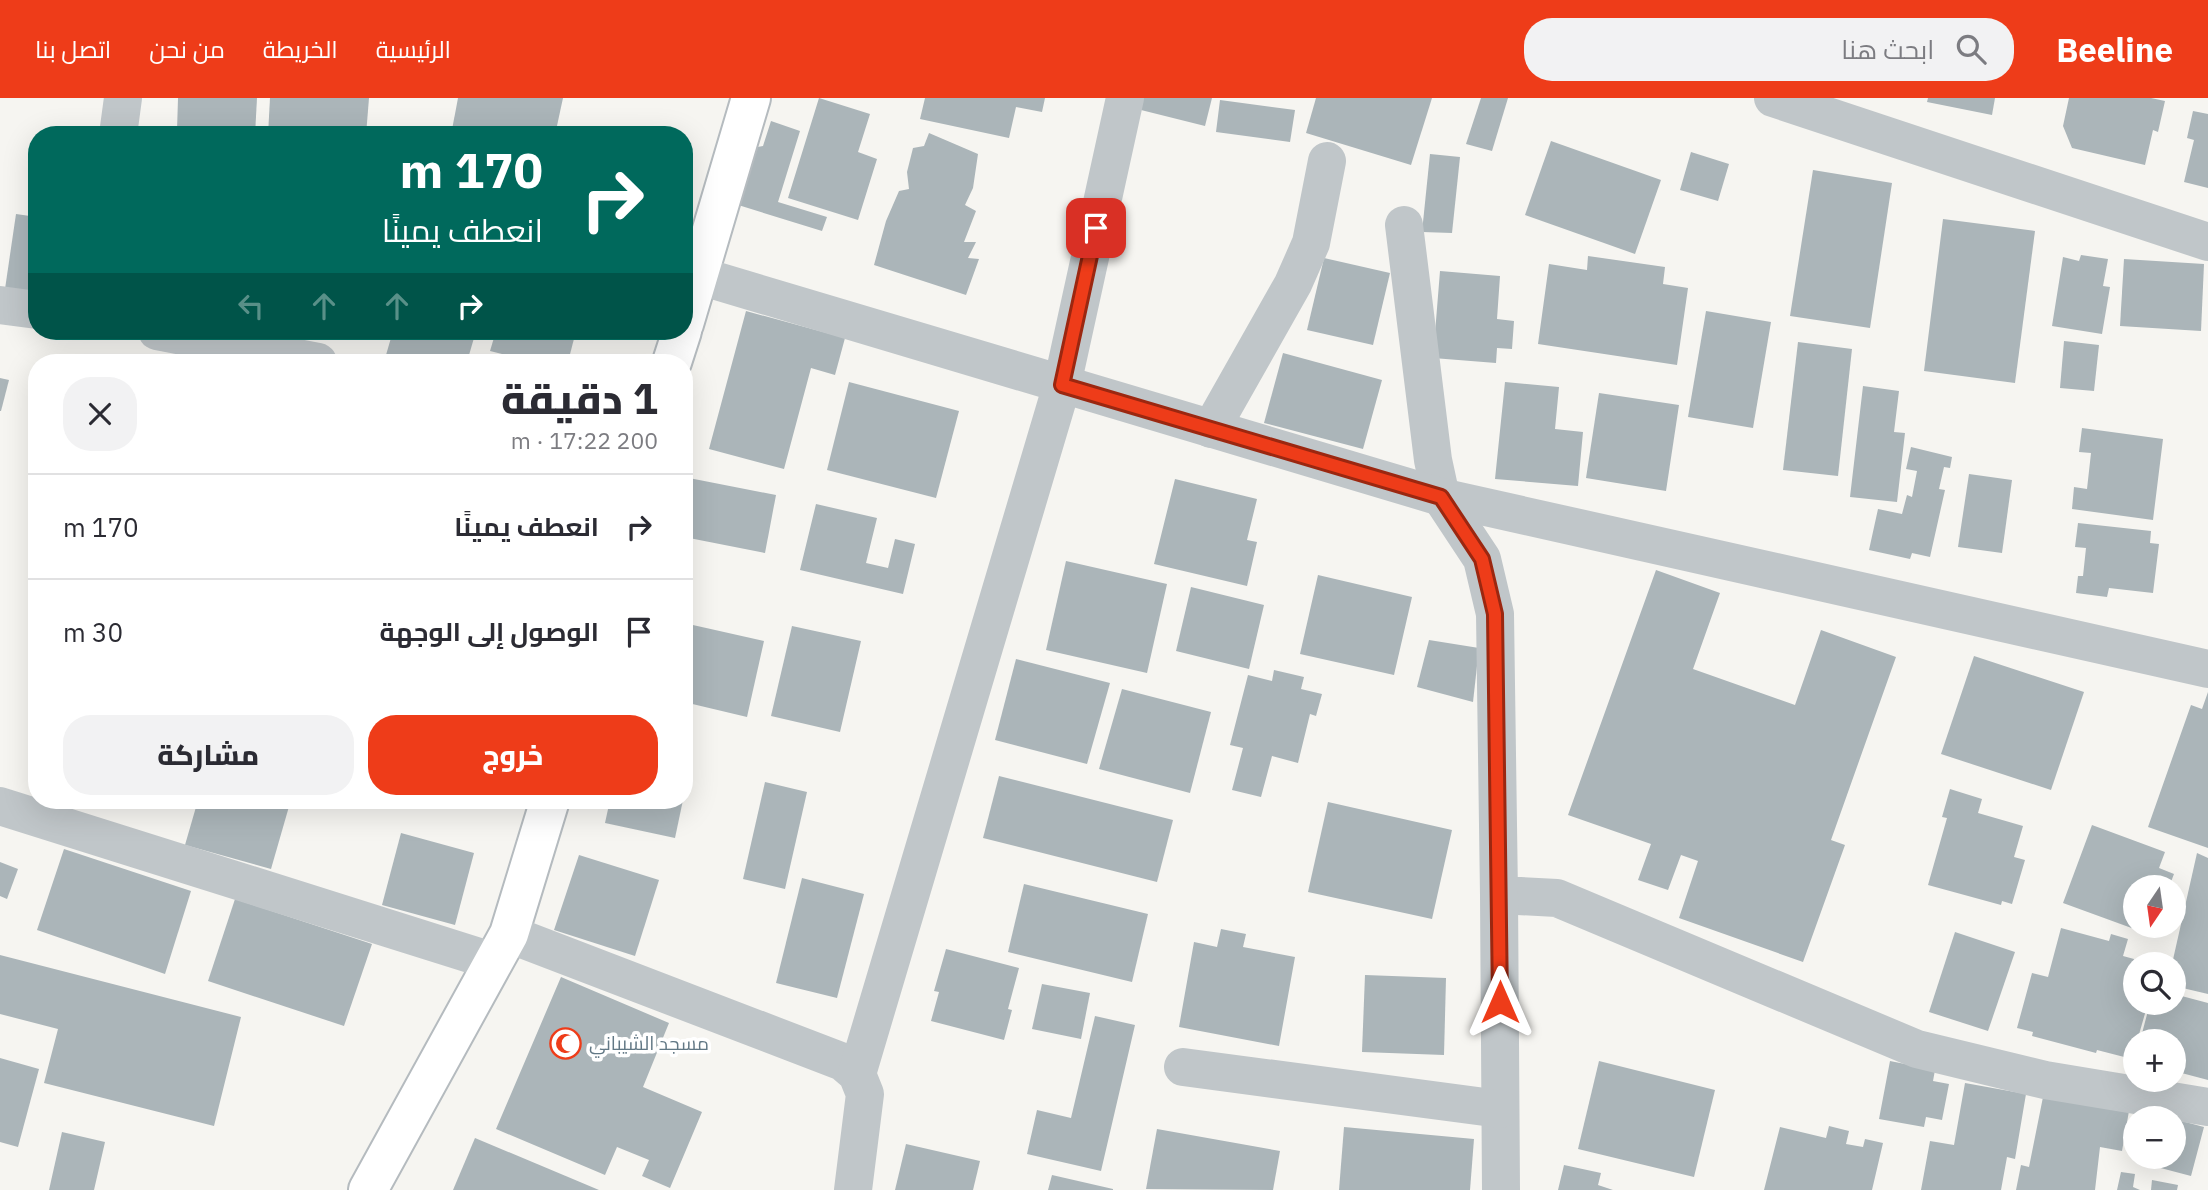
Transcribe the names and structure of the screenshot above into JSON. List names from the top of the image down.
{
  "places": {
    "mosque": ["مسجد الشيباني"]
  },
  "north": "bottom",
  "page": {
    "header": "Beeline",
    "search": "ابحث هنا",
    "nav": [
      "الرئيسية",
      "الخريطة",
      "من نحن",
      "اتصل بنا"
    ],
    "turn": ["170 m", "انعطف يمينًا"],
    "heading": ["1 دقيقة", "200 m · 17:22"],
    "list": [
      {
        "name": "انعطف يمينًا",
        "value": "170 m"
      },
      {
        "name": "الوصول إلى الوجهة",
        "value": "30 m"
      }
    ],
    "buttons": ["خروج", "مشاركة"],
    "map_buttons": ["+", "−"]
  }
}
